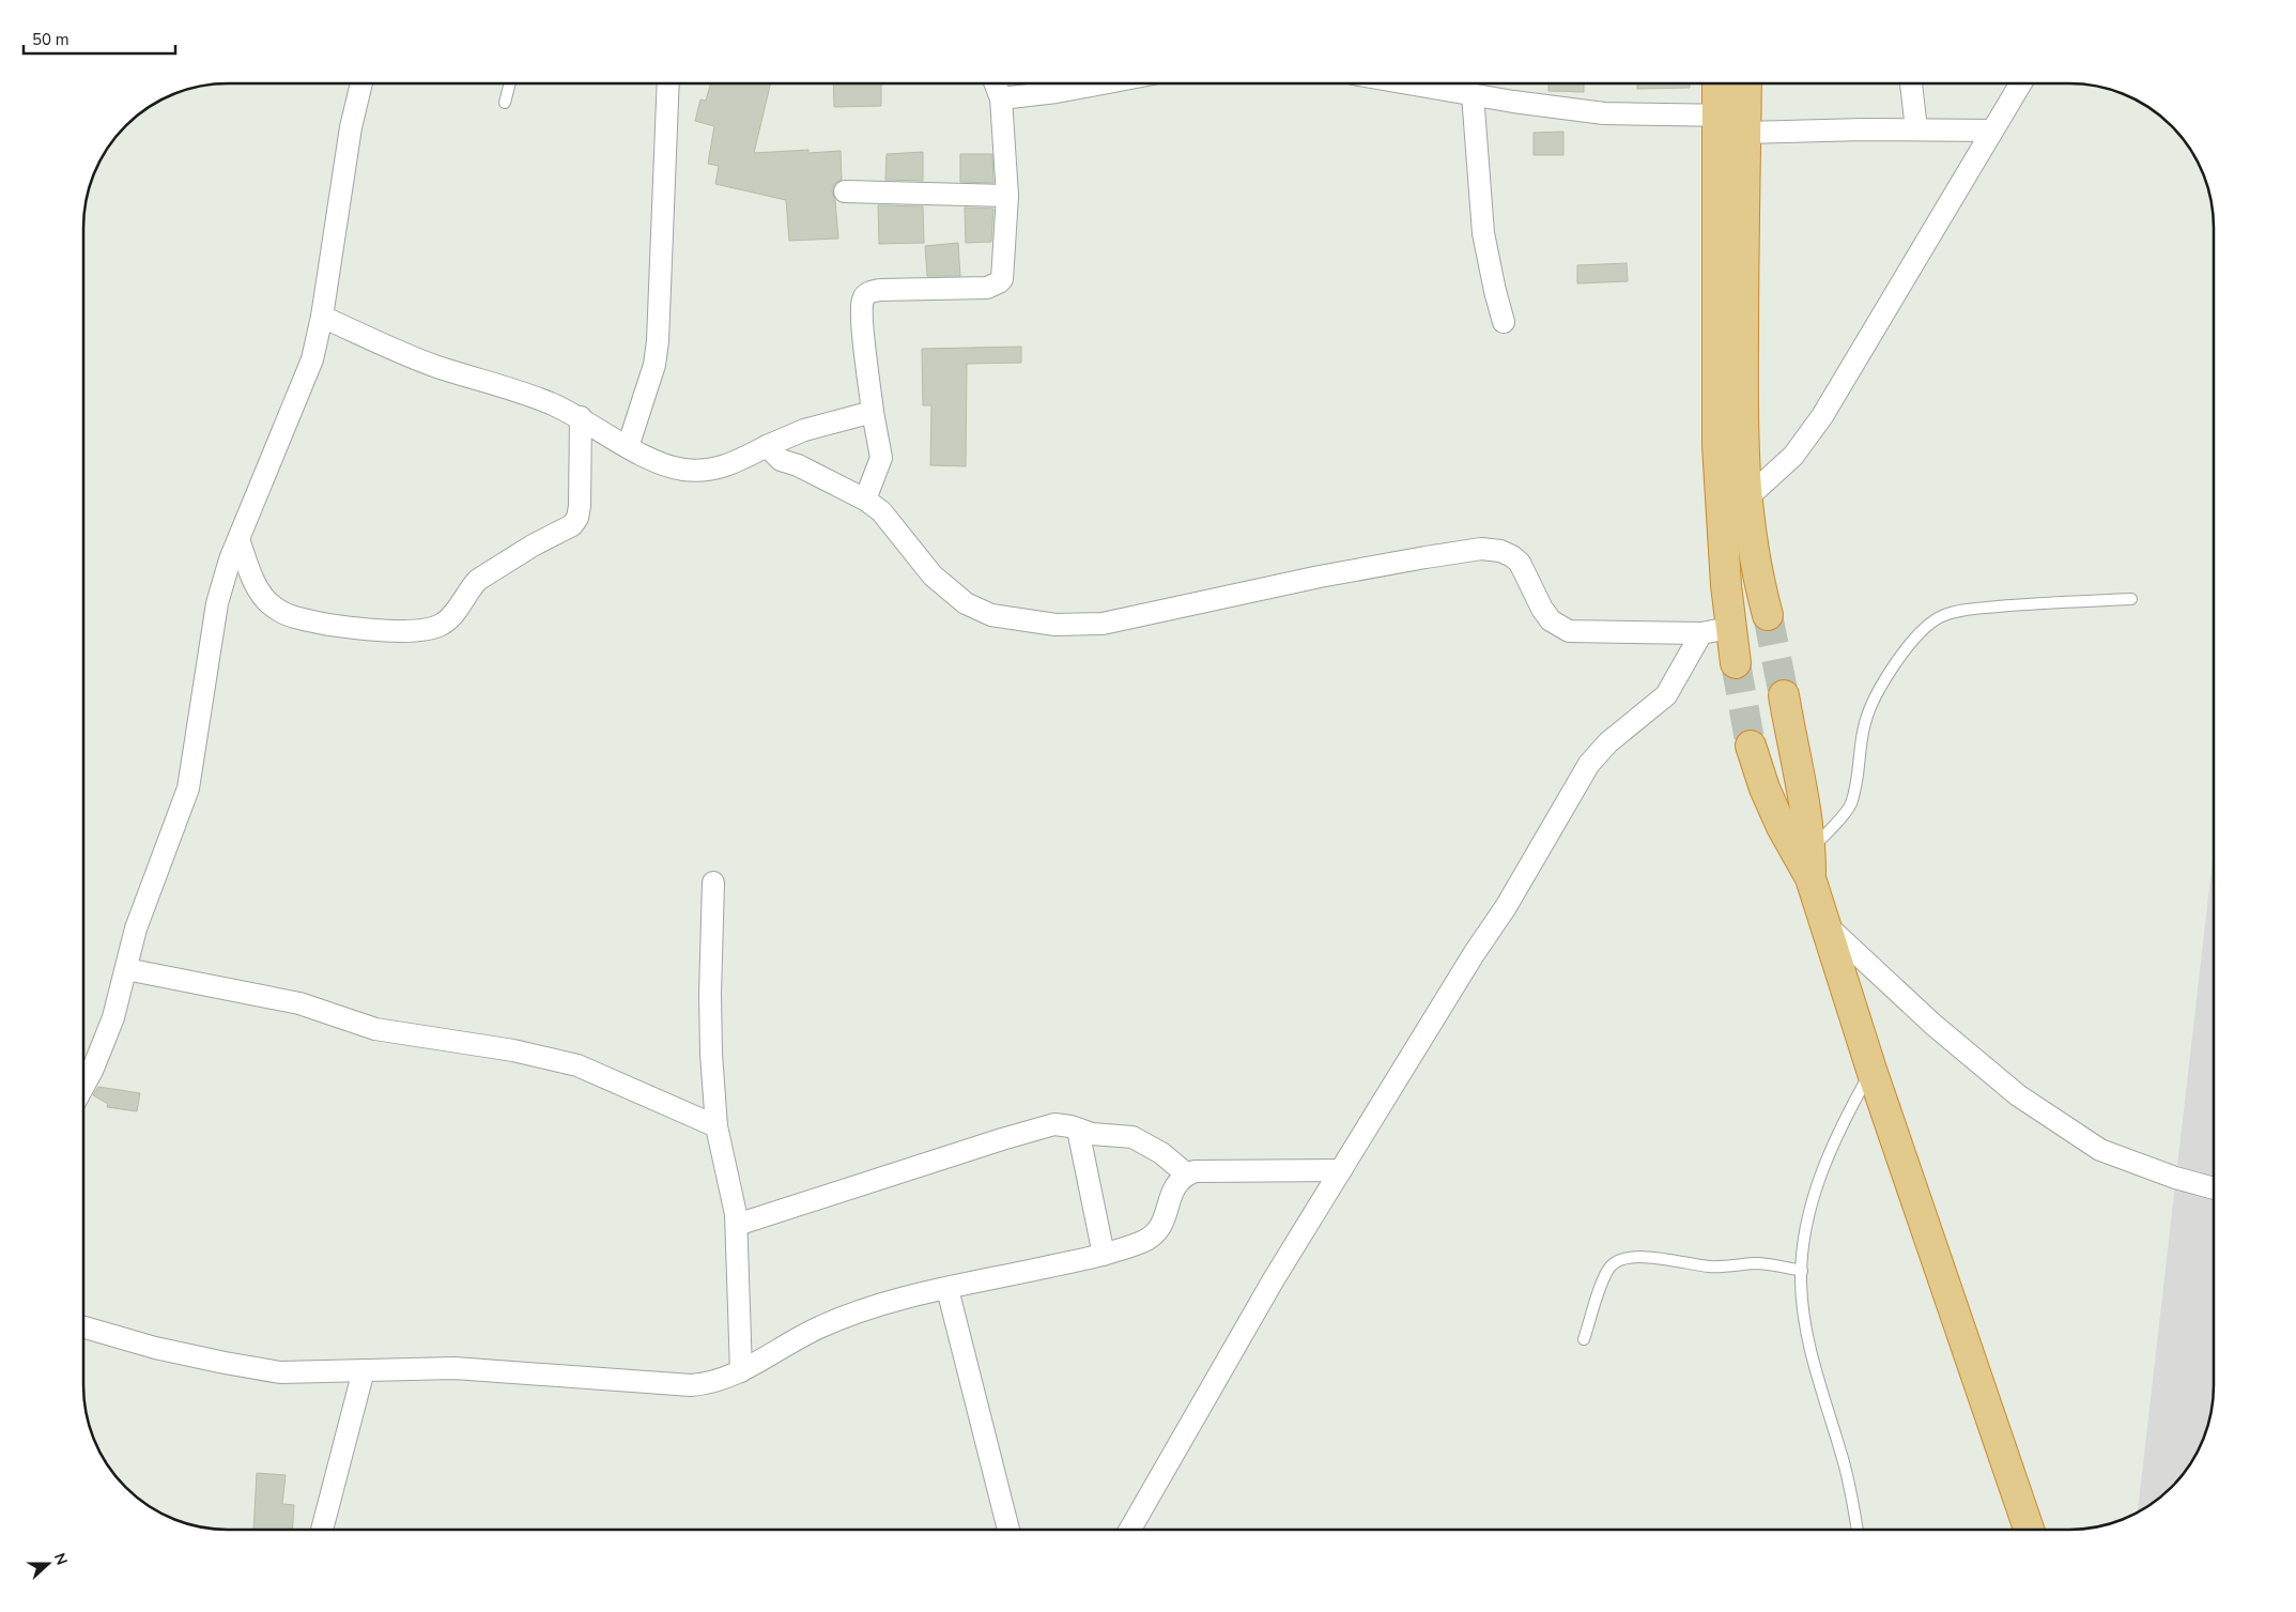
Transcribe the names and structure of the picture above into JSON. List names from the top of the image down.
{
  "scale_bar": "50 m",
  "north": "right"
}
